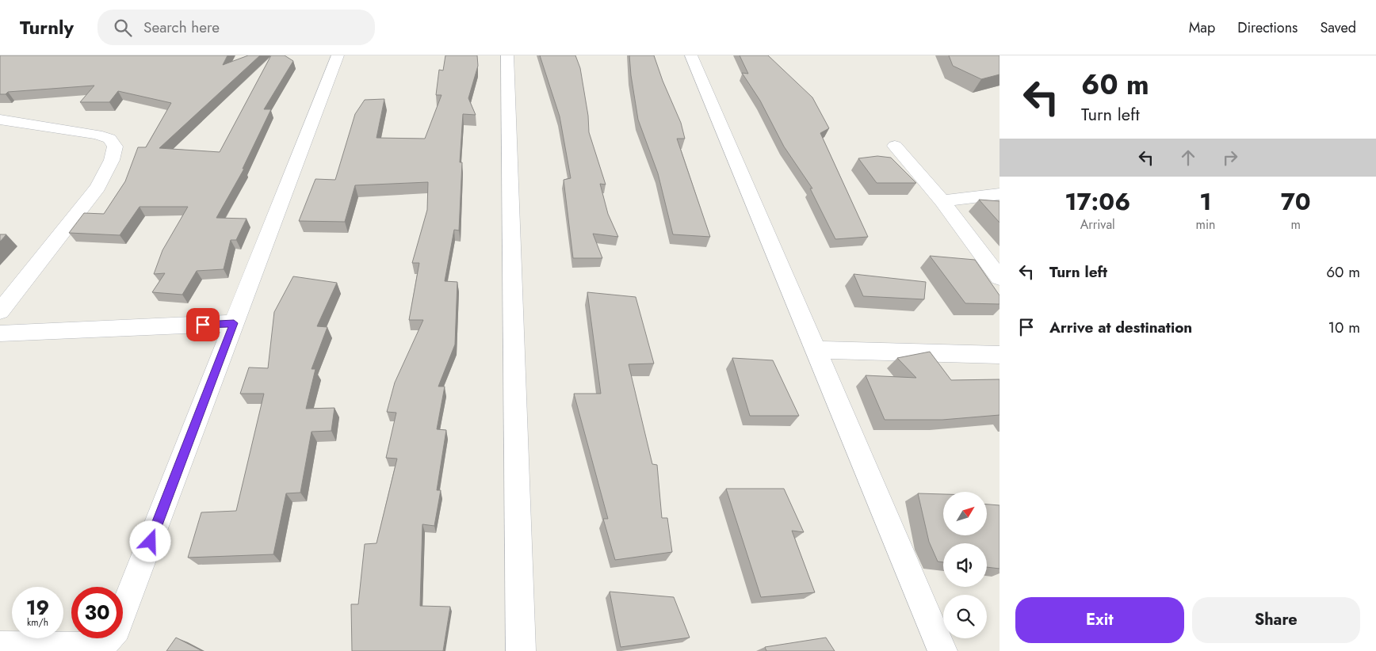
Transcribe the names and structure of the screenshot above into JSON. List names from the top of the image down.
{
  "north": "top right",
  "page": {
    "header": "Turnly",
    "search": "Search here",
    "nav": ["Map", "Directions", "Saved"],
    "turn": ["60 m", "Turn left"],
    "eta": [
      "17:06",
      "Arrival",
      "1",
      "min",
      "70",
      "m"
    ],
    "list": [
      {
        "name": "Turn left",
        "value": "60 m"
      },
      {
        "name": "Arrive at destination",
        "value": "10 m"
      }
    ],
    "speed": "19 km/h",
    "limit": "30",
    "buttons": ["Exit", "Share"]
  }
}
